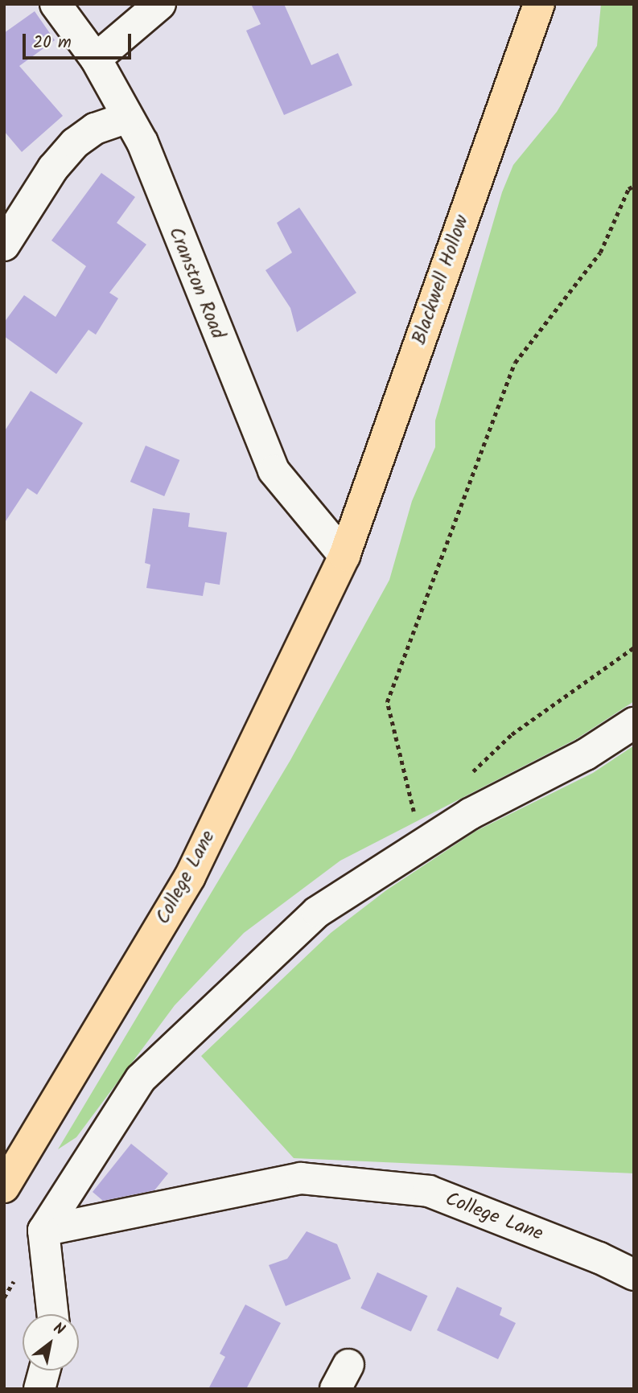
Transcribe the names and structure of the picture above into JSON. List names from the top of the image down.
{
  "streets": {
    "main road": ["Blackwell Hollow", "College Lane"],
    "street": ["Cranston Road"]
  },
  "crossings": [
    ["Blackwell Hollow", "Cranston Road"],
    ["Blackwell Hollow", "College Lane"],
    ["Cranston Road", "College Lane"]
  ],
  "scale_bar": "20 m",
  "north": "top right"
}
